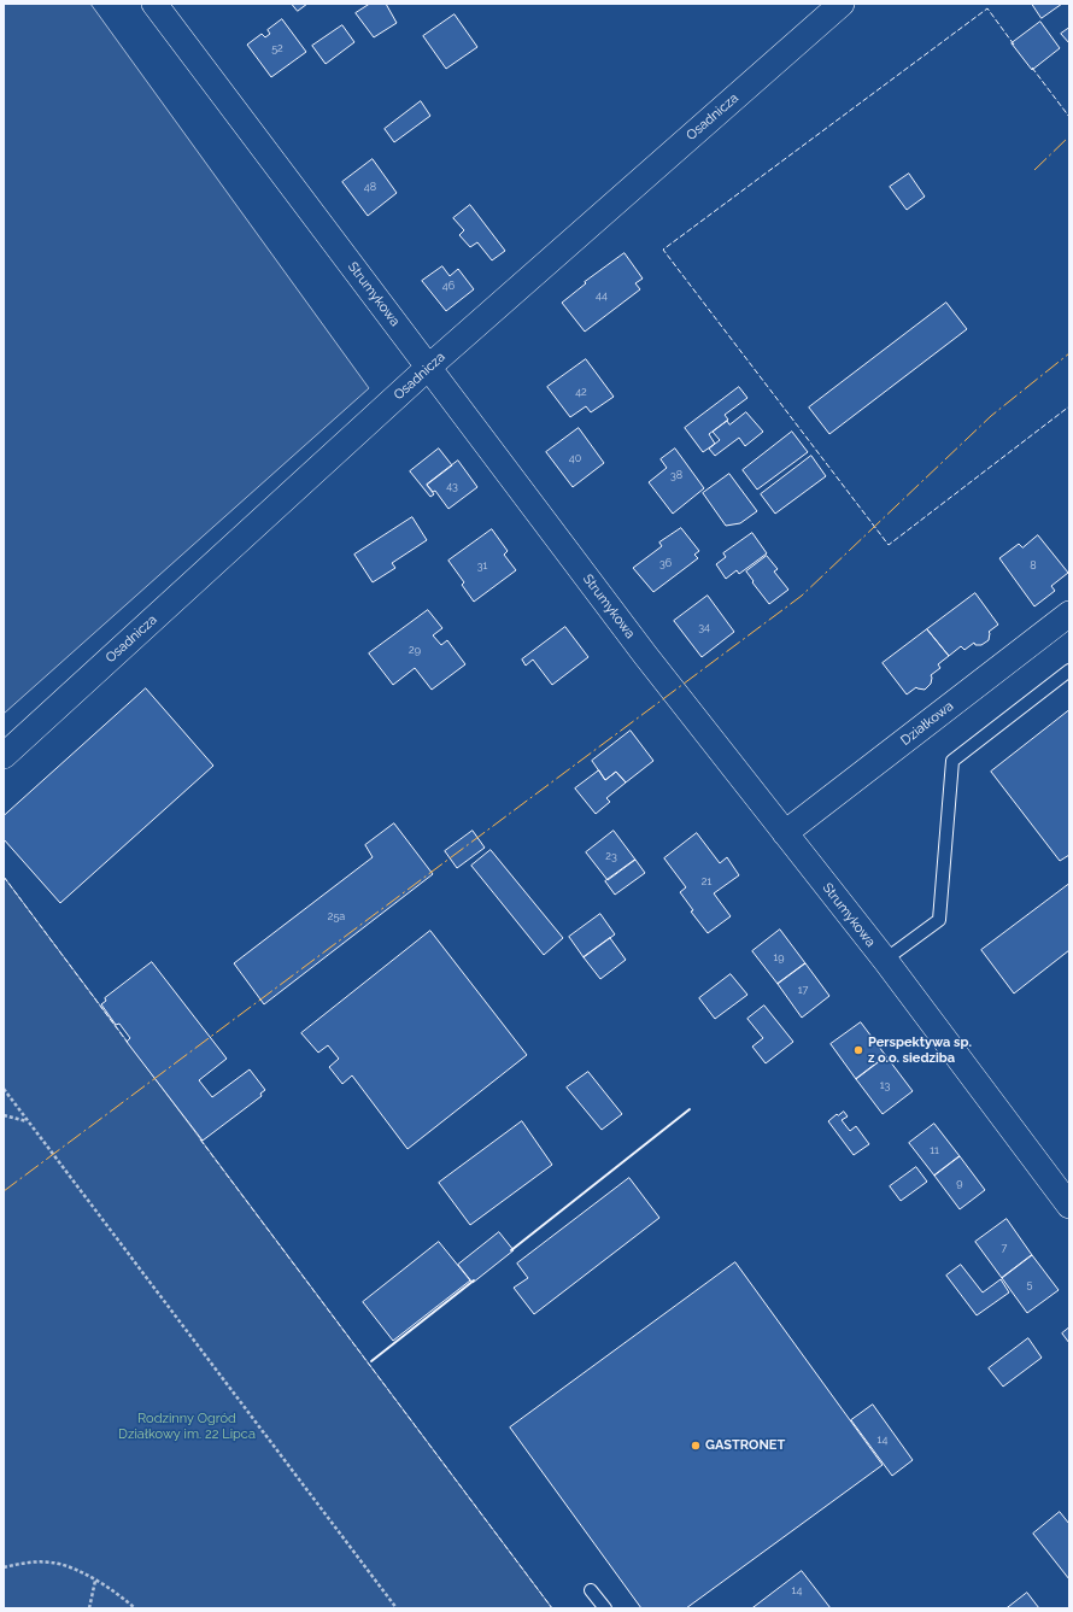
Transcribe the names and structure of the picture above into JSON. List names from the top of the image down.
{
  "streets": {
    "street": ["Osadnicza", "Strumykowa", "Działkowa"]
  },
  "crossings": [
    ["Osadnicza", "Strumykowa"],
    ["Strumykowa", "Działkowa"]
  ],
  "parks": ["Rodzinny Ogród Działkowy im. 22 Lipca"],
  "places": ["Perspektywa sp. z o.o. siedziba", "GASTRONET"],
  "house_numbers": [
    "52",
    "48",
    "46",
    "44",
    "42",
    "40",
    "38",
    "43",
    "36",
    "31",
    "8",
    "34",
    "29",
    "23",
    "21",
    "25a",
    "19",
    "17",
    "13",
    "11",
    "9",
    "7",
    "5",
    "14",
    "14"
  ]
}
